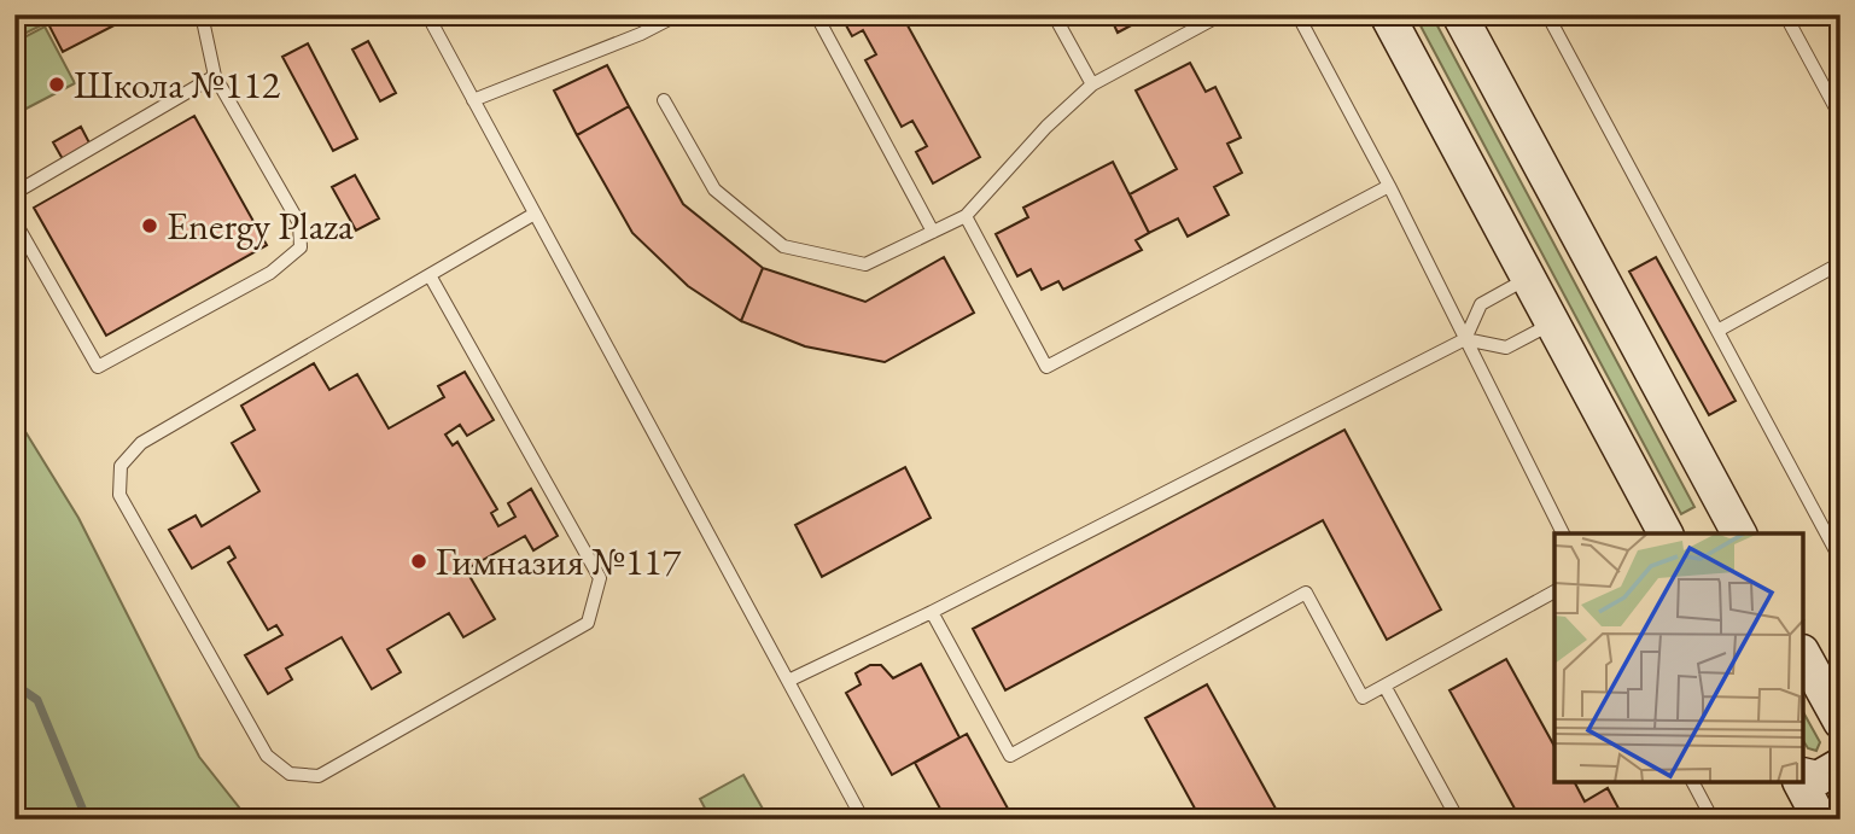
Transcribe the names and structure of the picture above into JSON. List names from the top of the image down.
{
  "places": ["Школа №112", "Energy Plaza", "Гимназия №117"]
}
